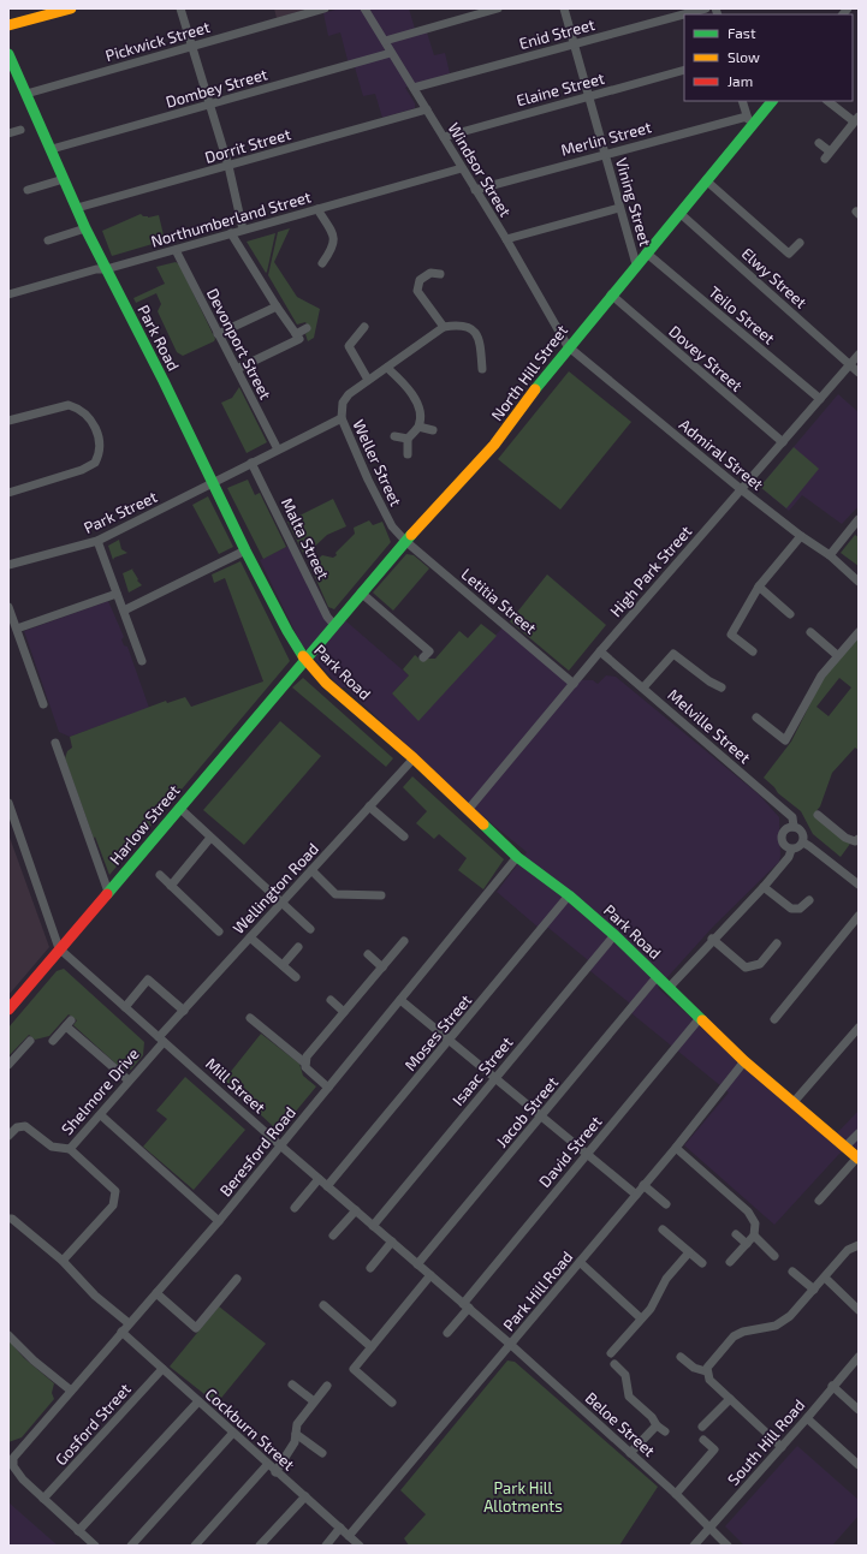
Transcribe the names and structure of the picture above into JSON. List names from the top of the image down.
{
  "streets": {
    "main road": ["Park Road", "North Hill Street", "Harlow Street"],
    "street": [
      "Enid Street",
      "Pickwick Street",
      "Dombey Street",
      "Elaine Street",
      "Merlin Street",
      "Dorrit Street",
      "Windsor Street",
      "Vining Street",
      "Northumberland Street",
      "Elwy Street",
      "Teilo Street",
      "Devonport Street",
      "Dovey Street",
      "Admiral Street",
      "Weller Street",
      "Park Street",
      "Malta Street",
      "High Park Street",
      "Letitia Street",
      "Melville Street",
      "Wellington Road",
      "Moses Street",
      "Isaac Street",
      "Mill Street",
      "Shelmore Drive",
      "Jacob Street",
      "Beresford Road",
      "David Street",
      "Park Hill Road",
      "Gosford Street",
      "Beloe Street",
      "Cockburn Street",
      "South Hill Road"
    ]
  },
  "crossings": [
    ["Enid Street", "Windsor Street"],
    ["Enid Street", "Vining Street"],
    ["Pickwick Street", "Park Road"],
    ["Dombey Street", "Windsor Street"],
    ["Dombey Street", "Park Road"],
    ["Elaine Street", "Windsor Street"],
    ["Elaine Street", "Vining Street"],
    ["Merlin Street", "Windsor Street"],
    ["Merlin Street", "Vining Street"],
    ["Merlin Street", "North Hill Street"],
    ["Dorrit Street", "Windsor Street"],
    ["Dorrit Street", "Park Road"],
    ["Windsor Street", "Northumberland Street"],
    ["Windsor Street", "North Hill Street"],
    ["Windsor Street", "Admiral Street"],
    ["Vining Street", "North Hill Street"],
    ["Northumberland Street", "Park Road"],
    ["Northumberland Street", "Devonport Street"],
    ["Elwy Street", "North Hill Street"],
    ["Elwy Street", "High Park Street"],
    ["Teilo Street", "North Hill Street"],
    ["Teilo Street", "High Park Street"],
    ["Park Road", "North Hill Street"],
    ["Park Road", "Park Street"],
    ["Park Road", "High Park Street"],
    ["Park Road", "Harlow Street"],
    ["Park Road", "Wellington Road"],
    ["Park Road", "Moses Street"],
    ["Park Road", "Isaac Street"],
    ["Park Road", "Jacob Street"],
    ["Park Road", "Beresford Road"],
    ["Park Road", "David Street"],
    ["Park Road", "Park Hill Road"],
    ["Devonport Street", "Park Street"],
    ["Dovey Street", "North Hill Street"],
    ["Dovey Street", "High Park Street"],
    ["North Hill Street", "Admiral Street"],
    ["North Hill Street", "Weller Street"],
    ["North Hill Street", "Malta Street"],
    ["North Hill Street", "Letitia Street"],
    ["North Hill Street", "Harlow Street"],
    ["Admiral Street", "High Park Street"],
    ["Weller Street", "Park Street"],
    ["Weller Street", "Letitia Street"],
    ["Park Street", "Malta Street"],
    ["High Park Street", "Letitia Street"],
    ["High Park Street", "Melville Street"],
    ["Harlow Street", "Mill Street"],
    ["Wellington Road", "Mill Street"],
    ["Wellington Road", "Shelmore Drive"],
    ["Moses Street", "Mill Street"],
    ["Isaac Street", "Mill Street"],
    ["Mill Street", "Shelmore Drive"],
    ["Mill Street", "Jacob Street"],
    ["Mill Street", "Beresford Road"],
    ["Mill Street", "David Street"],
    ["Mill Street", "Park Hill Road"],
    ["Mill Street", "Beloe Street"],
    ["Beresford Road", "Gosford Street"],
    ["Beresford Road", "Cockburn Street"],
    ["Park Hill Road", "Beloe Street"],
    ["Park Hill Road", "Cockburn Street"],
    ["Gosford Street", "Cockburn Street"],
    ["Beloe Street", "South Hill Road"]
  ],
  "parks": ["Park Hill Allotments"],
  "legend": ["Fast", "Slow", "Jam"]
}
